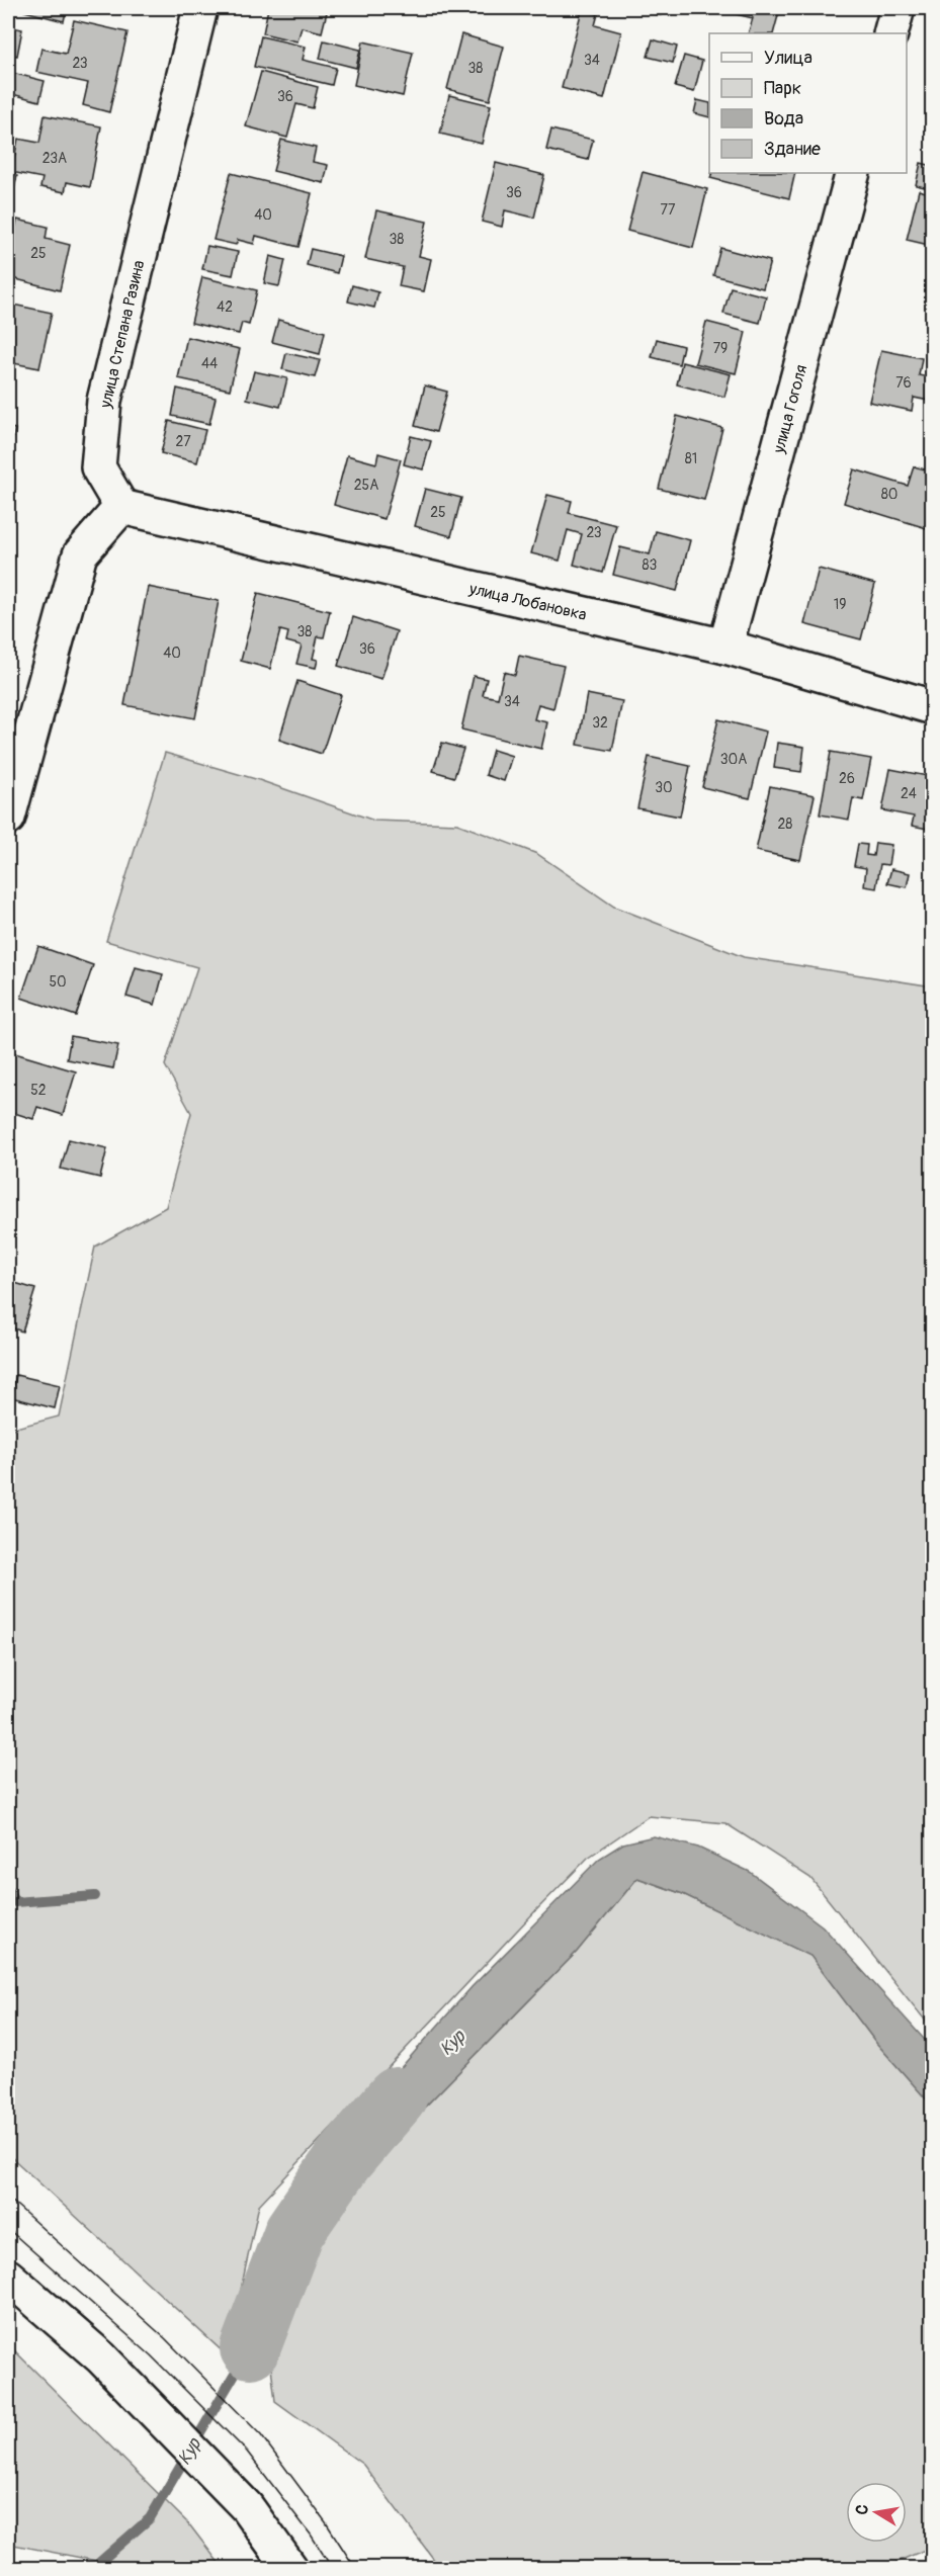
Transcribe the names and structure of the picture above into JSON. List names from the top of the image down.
{
  "streets": {
    "street": ["улица Степана Разина", "улица Гоголя", "улица Лобановка"]
  },
  "crossings": [
    ["улица Степана Разина", "улица Лобановка"],
    ["улица Гоголя", "улица Лобановка"]
  ],
  "water": ["Кур"],
  "house_numbers": [
    "34",
    "23",
    "38",
    "36",
    "23А",
    "36",
    "77",
    "40",
    "38",
    "25",
    "42",
    "79",
    "44",
    "76",
    "27",
    "81",
    "25А",
    "80",
    "25",
    "23",
    "83",
    "19",
    "38",
    "36",
    "40",
    "34",
    "32",
    "30А",
    "26",
    "30",
    "24",
    "28",
    "50",
    "52"
  ],
  "legend": [
    "Улица",
    "Парк",
    "Вода",
    "Здание"
  ],
  "north": "left"
}
